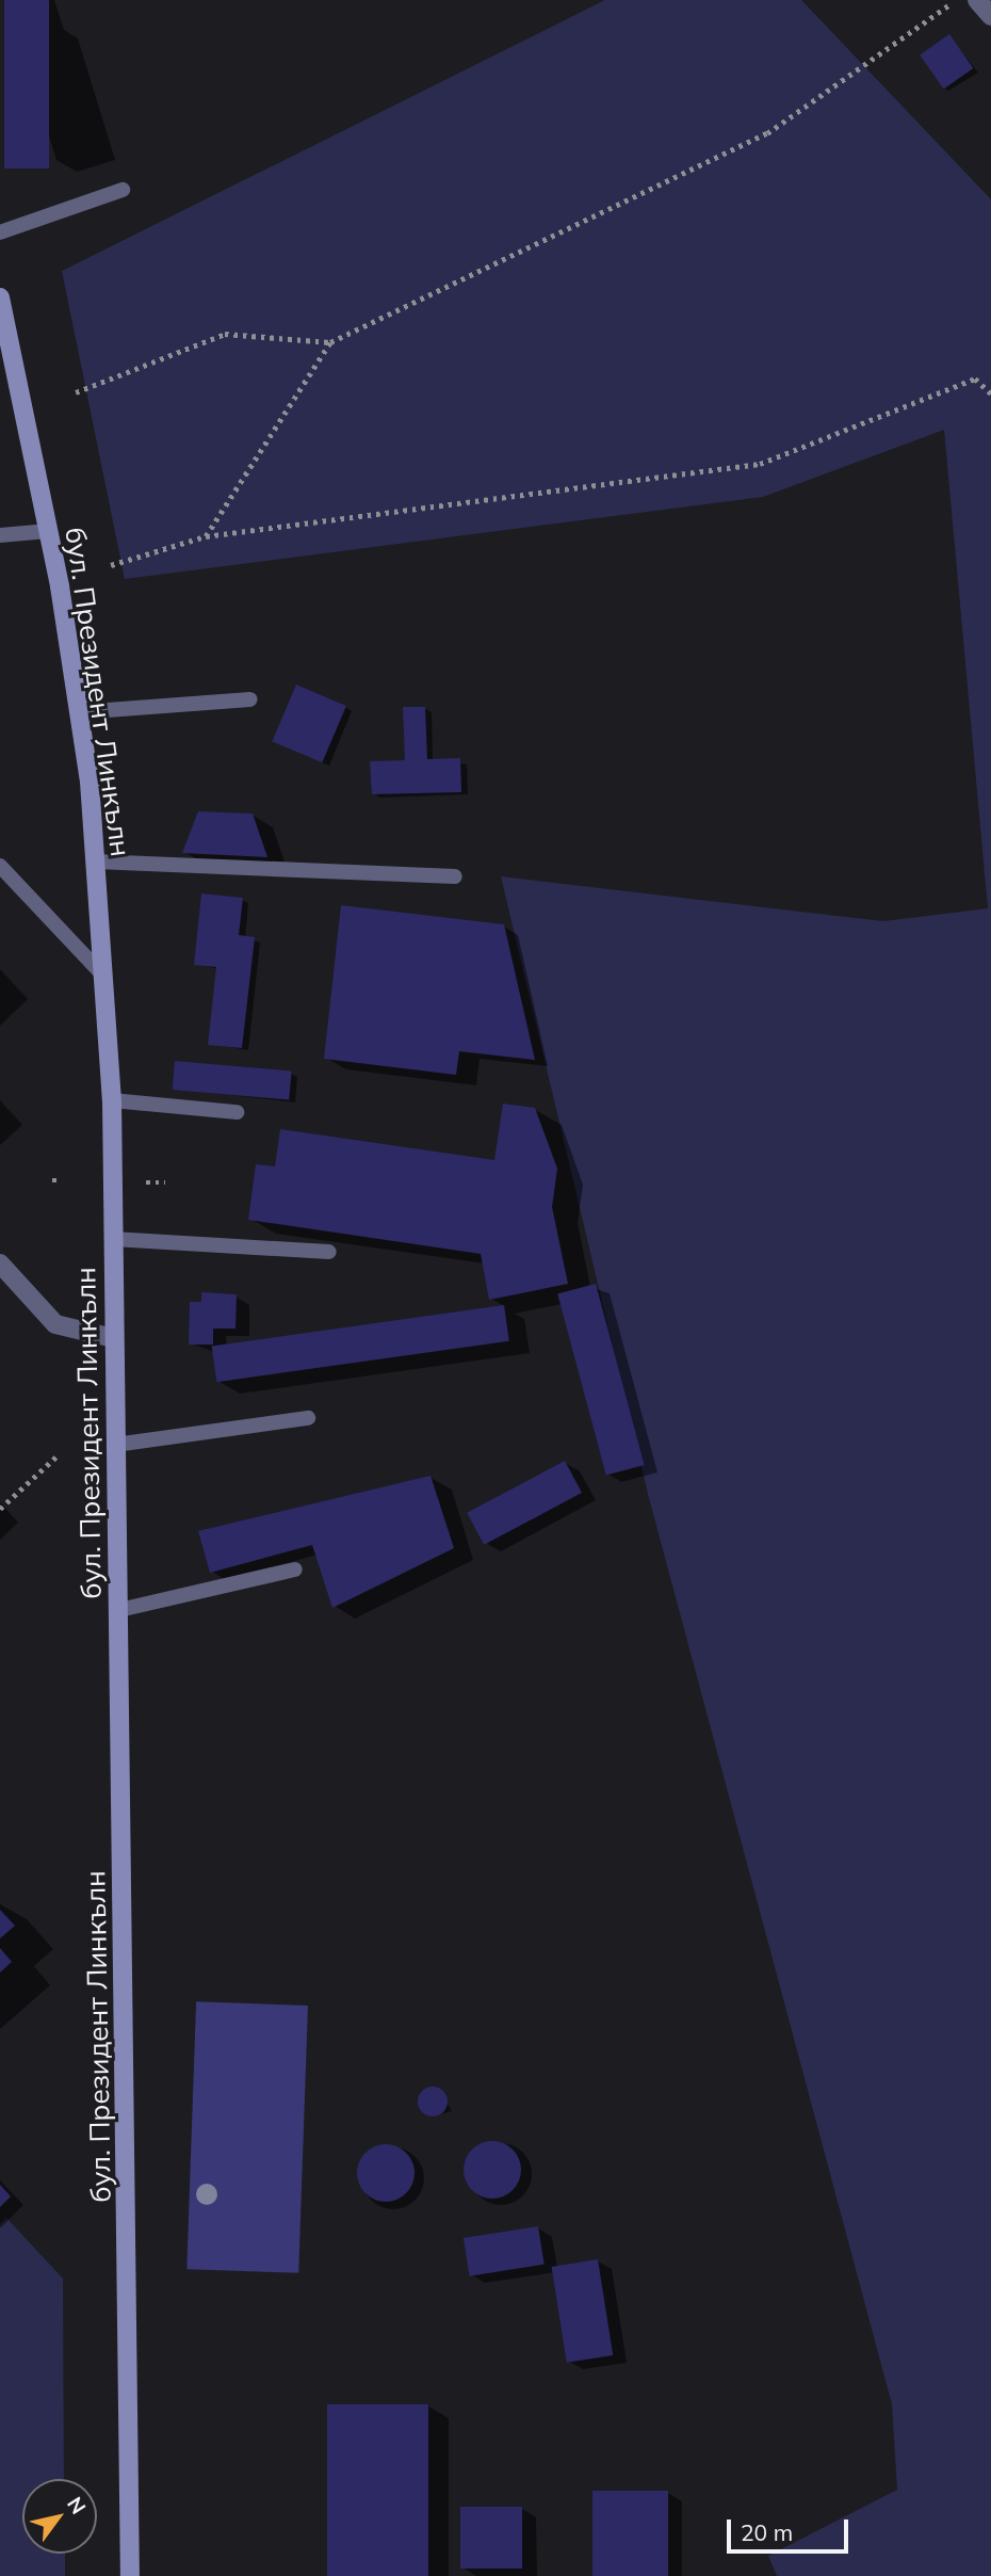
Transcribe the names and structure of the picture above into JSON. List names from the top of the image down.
{
  "streets": {
    "street": ["бул. Президент Линкълн"]
  },
  "scale_bar": "20 m",
  "north": "top right"
}
